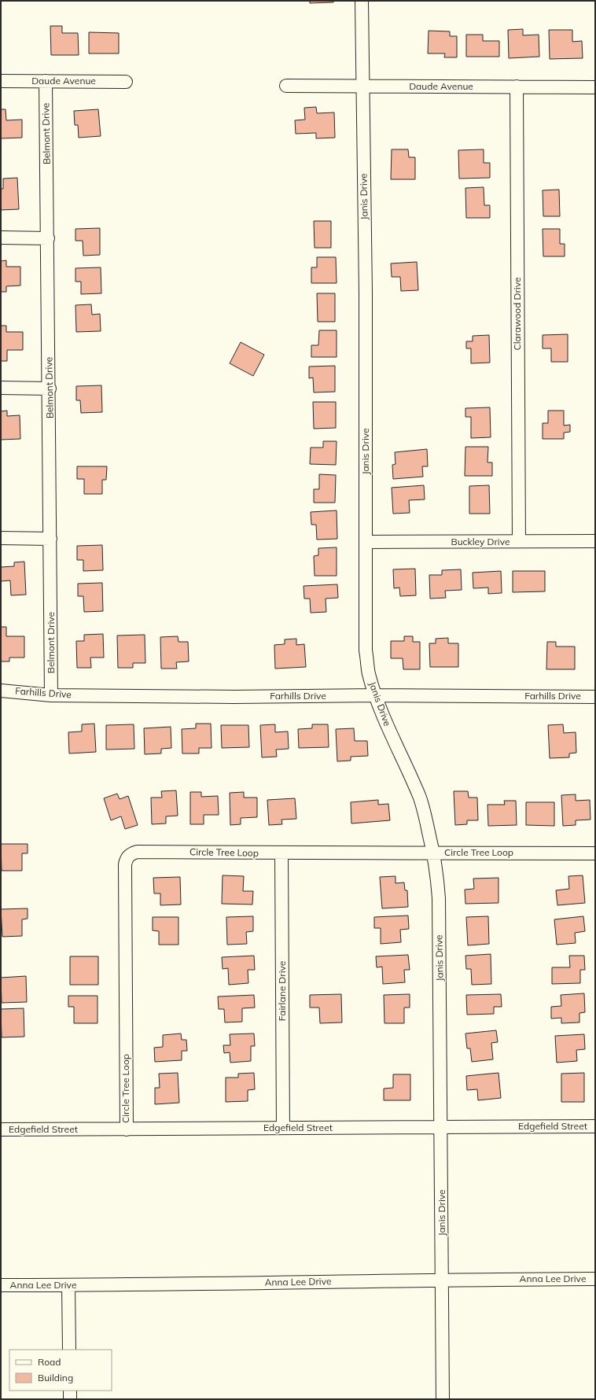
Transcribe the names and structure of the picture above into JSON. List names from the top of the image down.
{
  "streets": {
    "street": [
      "Daude Avenue",
      "Belmont Drive",
      "Janis Drive",
      "Clarawood Drive",
      "Buckley Drive",
      "Farhills Drive",
      "Circle Tree Loop",
      "Fairlane Drive",
      "Edgefield Street",
      "Anna Lee Drive"
    ]
  },
  "crossings": [
    ["Daude Avenue", "Belmont Drive"],
    ["Daude Avenue", "Janis Drive"],
    ["Daude Avenue", "Clarawood Drive"],
    ["Belmont Drive", "Farhills Drive"],
    ["Janis Drive", "Buckley Drive"],
    ["Janis Drive", "Farhills Drive"],
    ["Janis Drive", "Circle Tree Loop"],
    ["Janis Drive", "Edgefield Street"],
    ["Janis Drive", "Anna Lee Drive"],
    ["Clarawood Drive", "Buckley Drive"],
    ["Circle Tree Loop", "Fairlane Drive"],
    ["Circle Tree Loop", "Edgefield Street"],
    ["Fairlane Drive", "Edgefield Street"]
  ],
  "legend": ["Road", "Building"]
}
